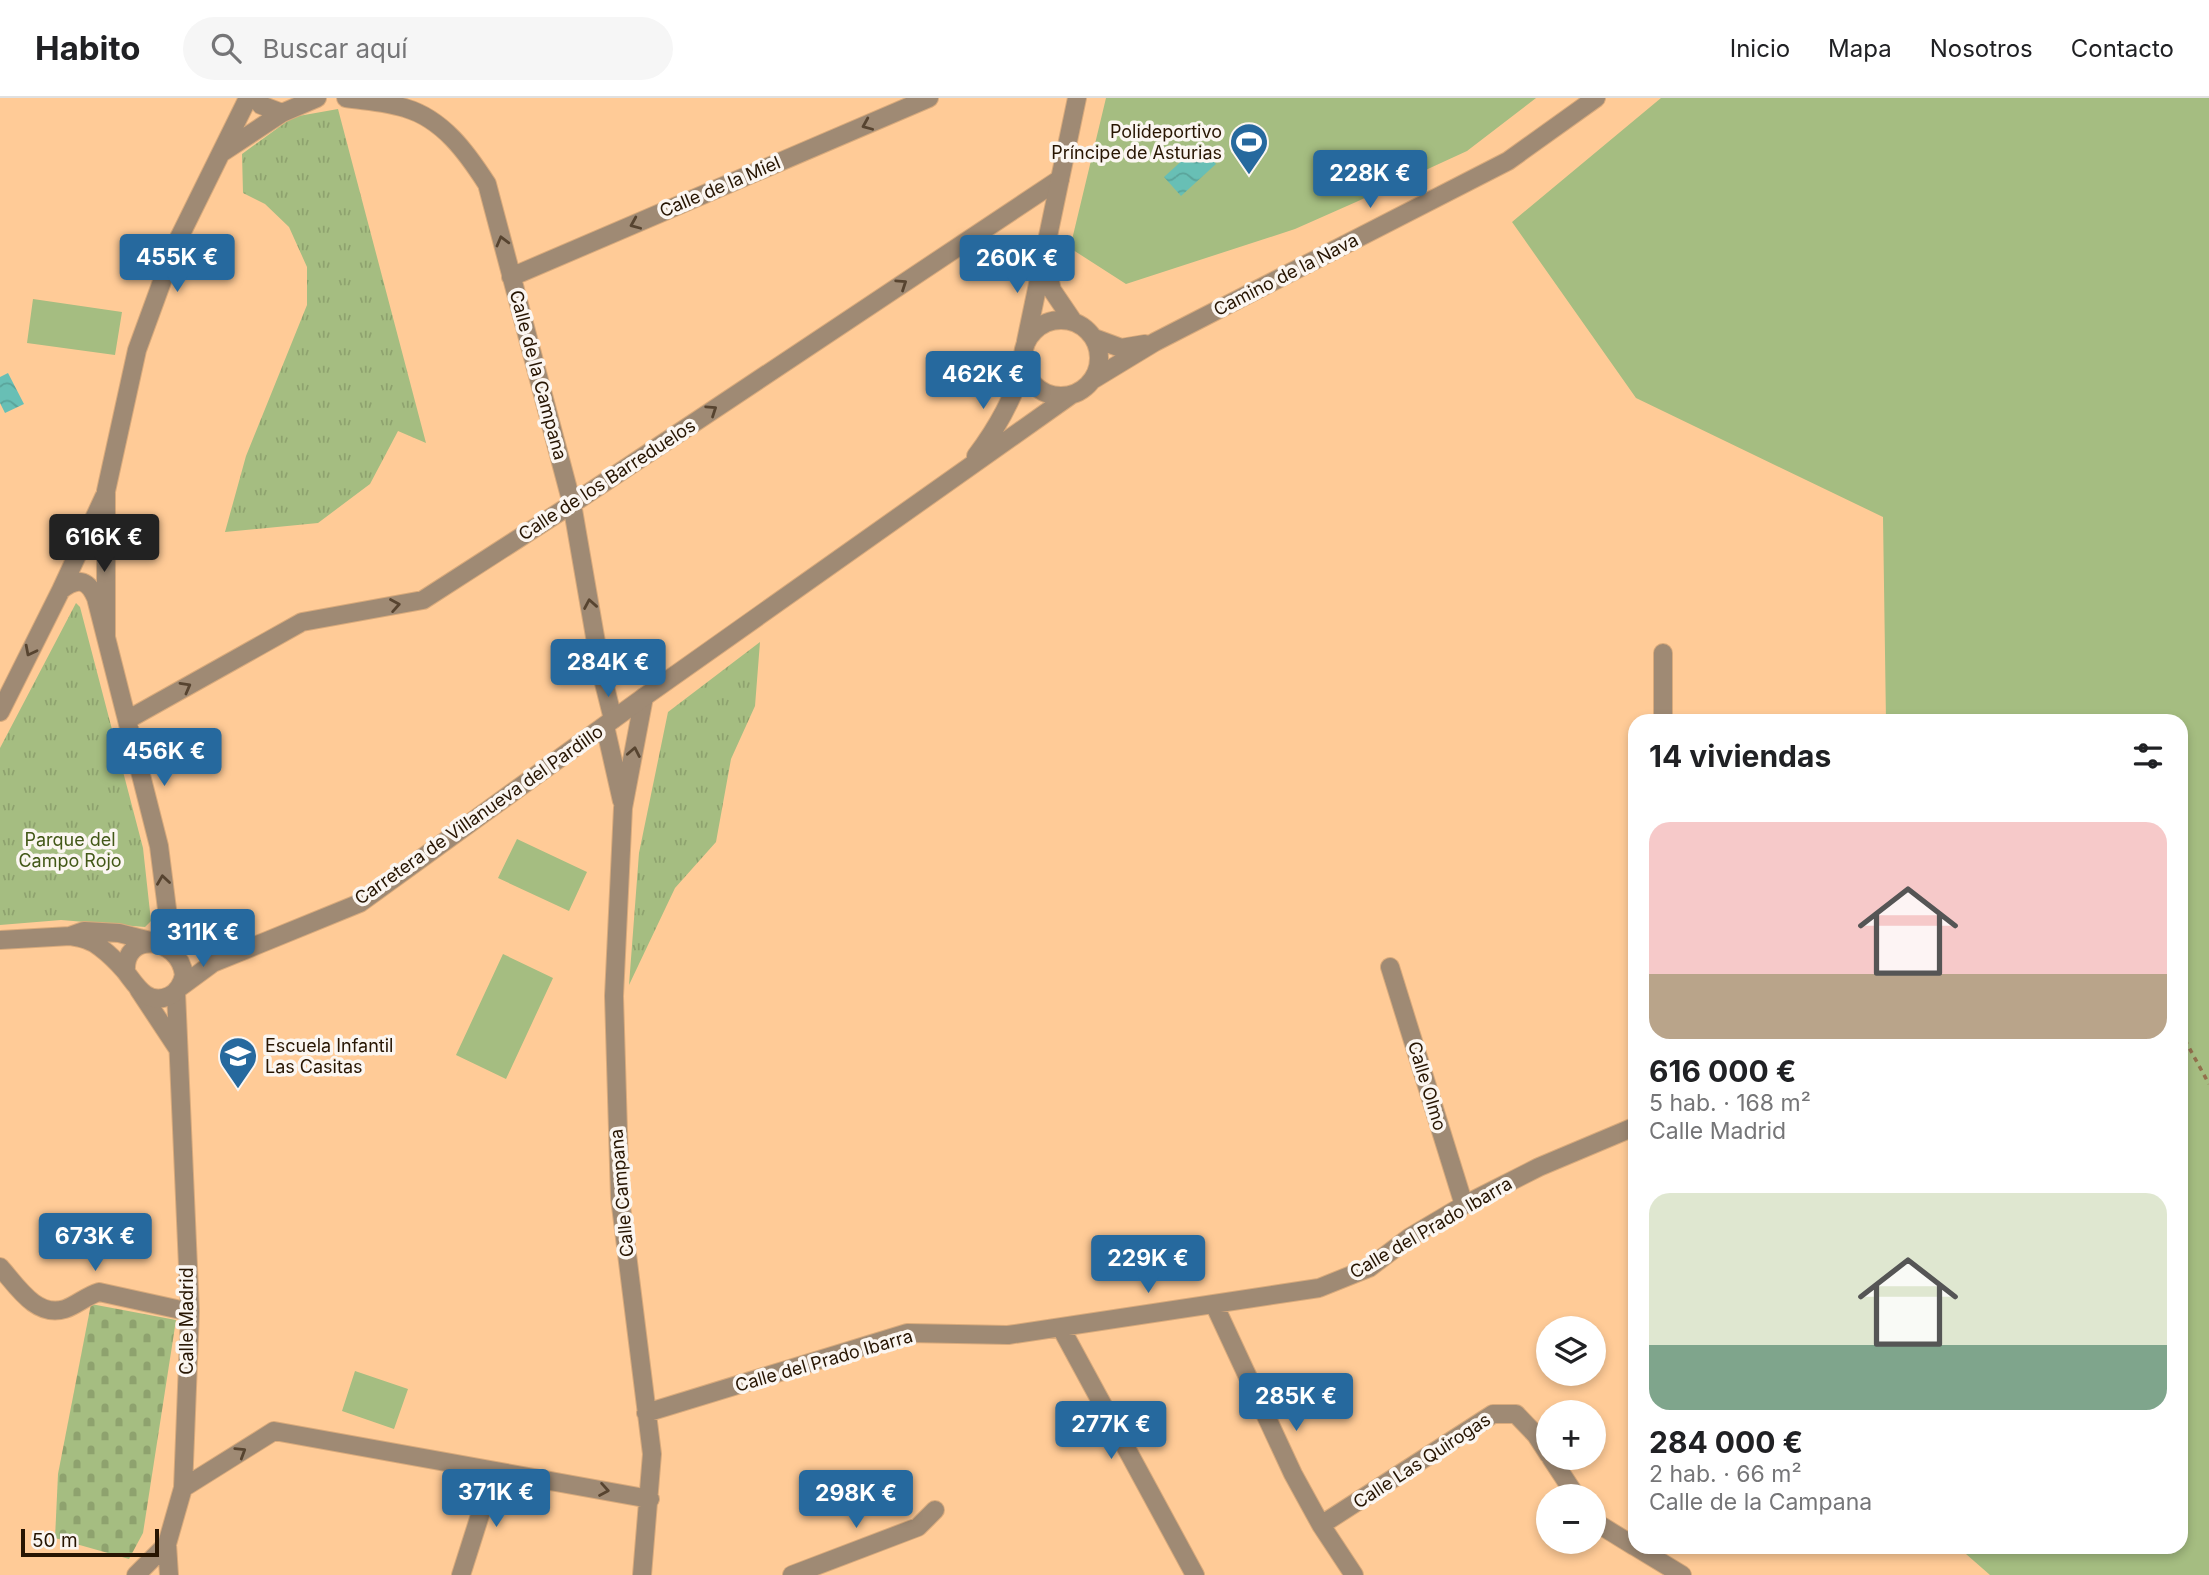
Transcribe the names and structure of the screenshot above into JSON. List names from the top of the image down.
{
  "streets": {
    "street": [
      "Calle de la Miel",
      "Camino de la Nava",
      "Calle de la Campana",
      "Calle de los Barreduelos",
      "Carretera de Villanueva del Pardillo",
      "Calle Olmo",
      "Calle Campana",
      "Calle del Prado Ibarra",
      "Calle Madrid",
      "Calle Las Quirogas"
    ]
  },
  "crossings": [
    ["Calle de la Miel", "Calle de la Campana"],
    ["Camino de la Nava", "Carretera de Villanueva del Pardillo"],
    ["Calle de la Campana", "Calle de los Barreduelos"],
    ["Calle de la Campana", "Carretera de Villanueva del Pardillo"],
    ["Calle de la Campana", "Calle Campana"],
    ["Carretera de Villanueva del Pardillo", "Calle Madrid"],
    ["Calle Olmo", "Calle del Prado Ibarra"],
    ["Calle Campana", "Calle del Prado Ibarra"]
  ],
  "one_way": ["Calle de la Miel", "Calle de la Campana", "Calle de los Barreduelos"],
  "parks": ["Parque del Campo Rojo"],
  "places": {
    "sports": ["Polideportivo Príncipe de Asturias"],
    "school or university": ["Escuela Infantil Las Casitas"]
  },
  "scale_bar": "50 m",
  "page": {
    "header": "Habito",
    "search": "Buscar aquí",
    "nav": [
      "Inicio",
      "Mapa",
      "Nosotros",
      "Contacto"
    ],
    "price": [
      "228K €",
      "455K €",
      "260K €",
      "462K €",
      "616K €",
      "284K €",
      "456K €",
      "311K €",
      "673K €",
      "229K €",
      "285K €",
      "277K €",
      "371K €",
      "298K €"
    ],
    "heading": "14 viviendas",
    "list": [
      {
        "name": "616 000 €",
        "note": "5 hab. · 168 m² · Calle Madrid"
      },
      {
        "name": "284 000 €",
        "note": "2 hab. · 66 m² · Calle de la Campana"
      }
    ],
    "map_buttons": ["+", "−"],
    "scale": "50 m"
  }
}
